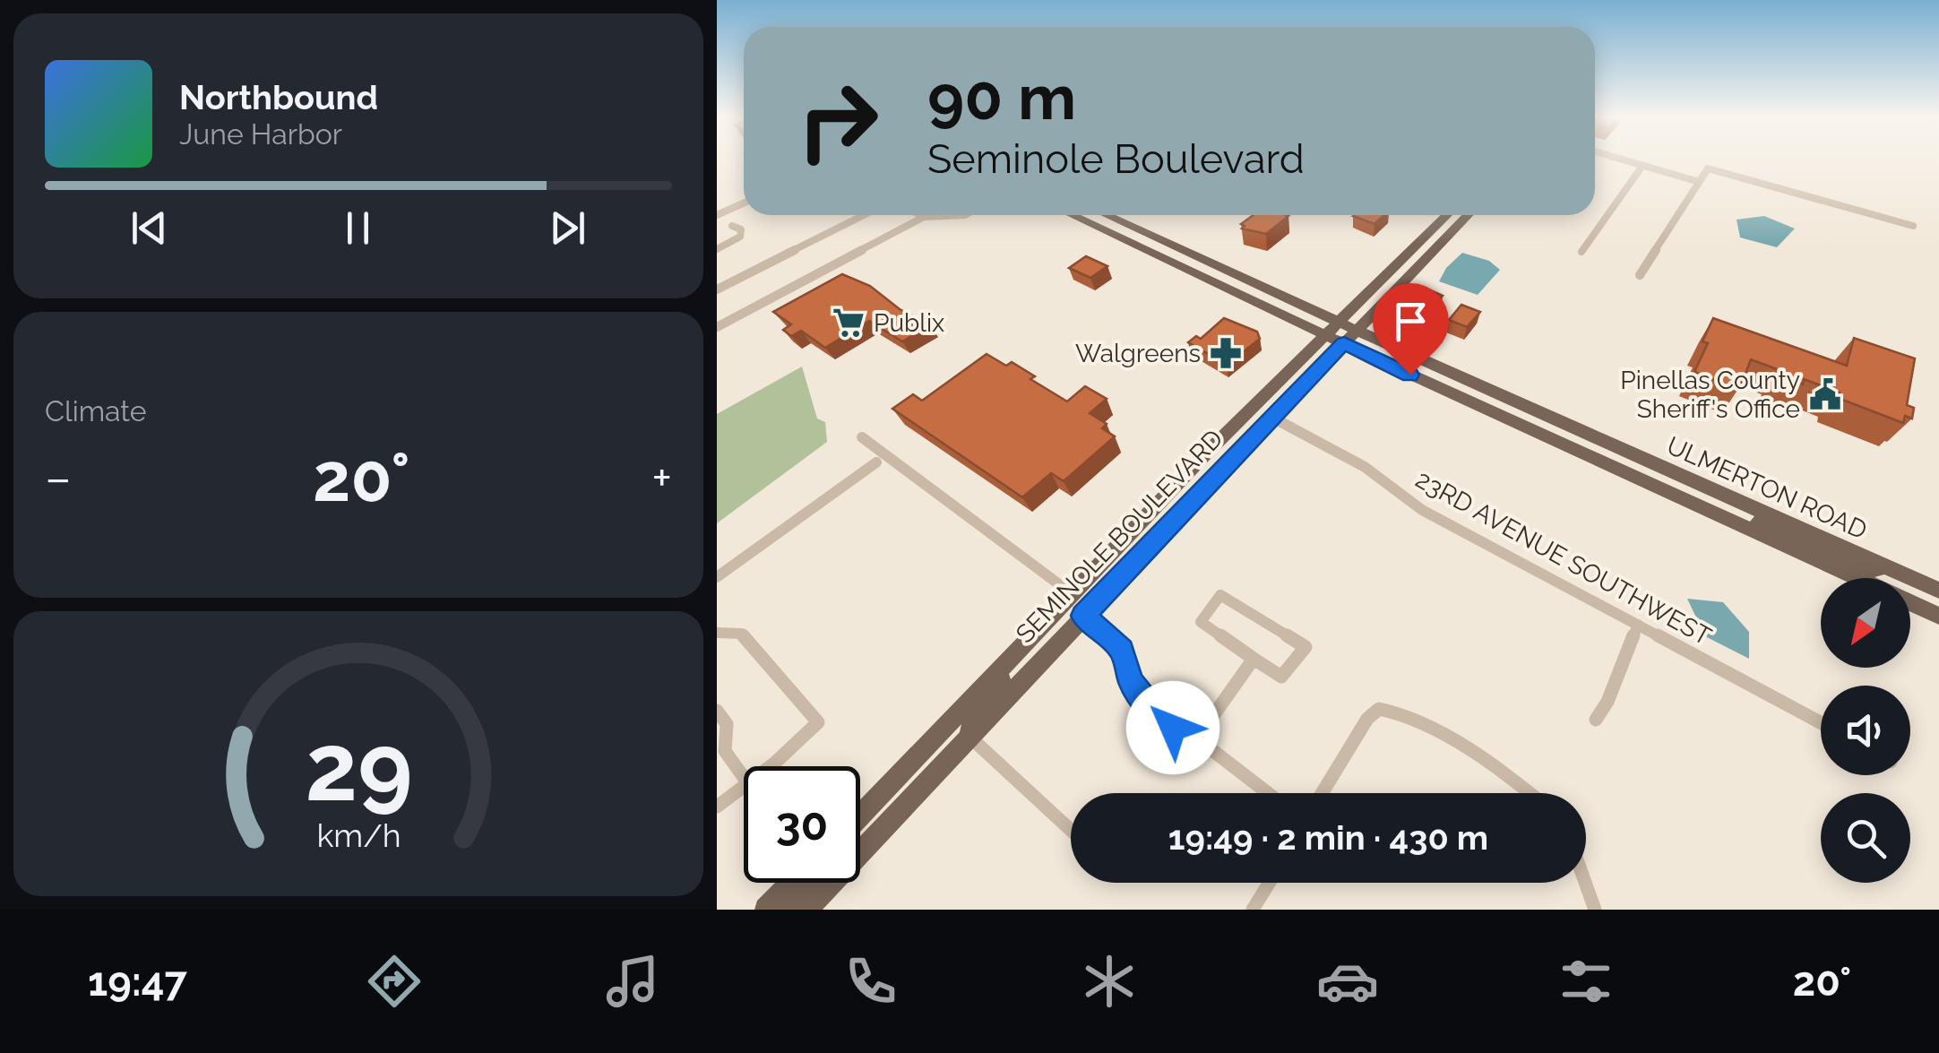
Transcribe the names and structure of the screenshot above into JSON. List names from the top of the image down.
{
  "streets": {
    "main road": ["ULMERTON ROAD", "SEMINOLE BOULEVARD"],
    "street": ["23RD AVENUE SOUTHWEST"]
  },
  "crossings": [
    ["ULMERTON ROAD", "SEMINOLE BOULEVARD"],
    ["SEMINOLE BOULEVARD", "23RD AVENUE SOUTHWEST"]
  ],
  "places": {
    "supermarket": ["Publix"],
    "pharmacy": ["Walgreens"],
    "public building": ["Pinellas County Sheriff's Office"]
  },
  "north": "bottom left",
  "page": {
    "turn": ["90 m", "Seminole Boulevard"],
    "song": ["Northbound", "June Harbor"],
    "tile": "Climate",
    "heat": ["−", "20°", "+"],
    "limit": "30",
    "trip": "19:49 · 2 min · 430 m",
    "tabs": ["19:47", "20°"],
    "gauge": ["29", "km/h"]
  }
}
